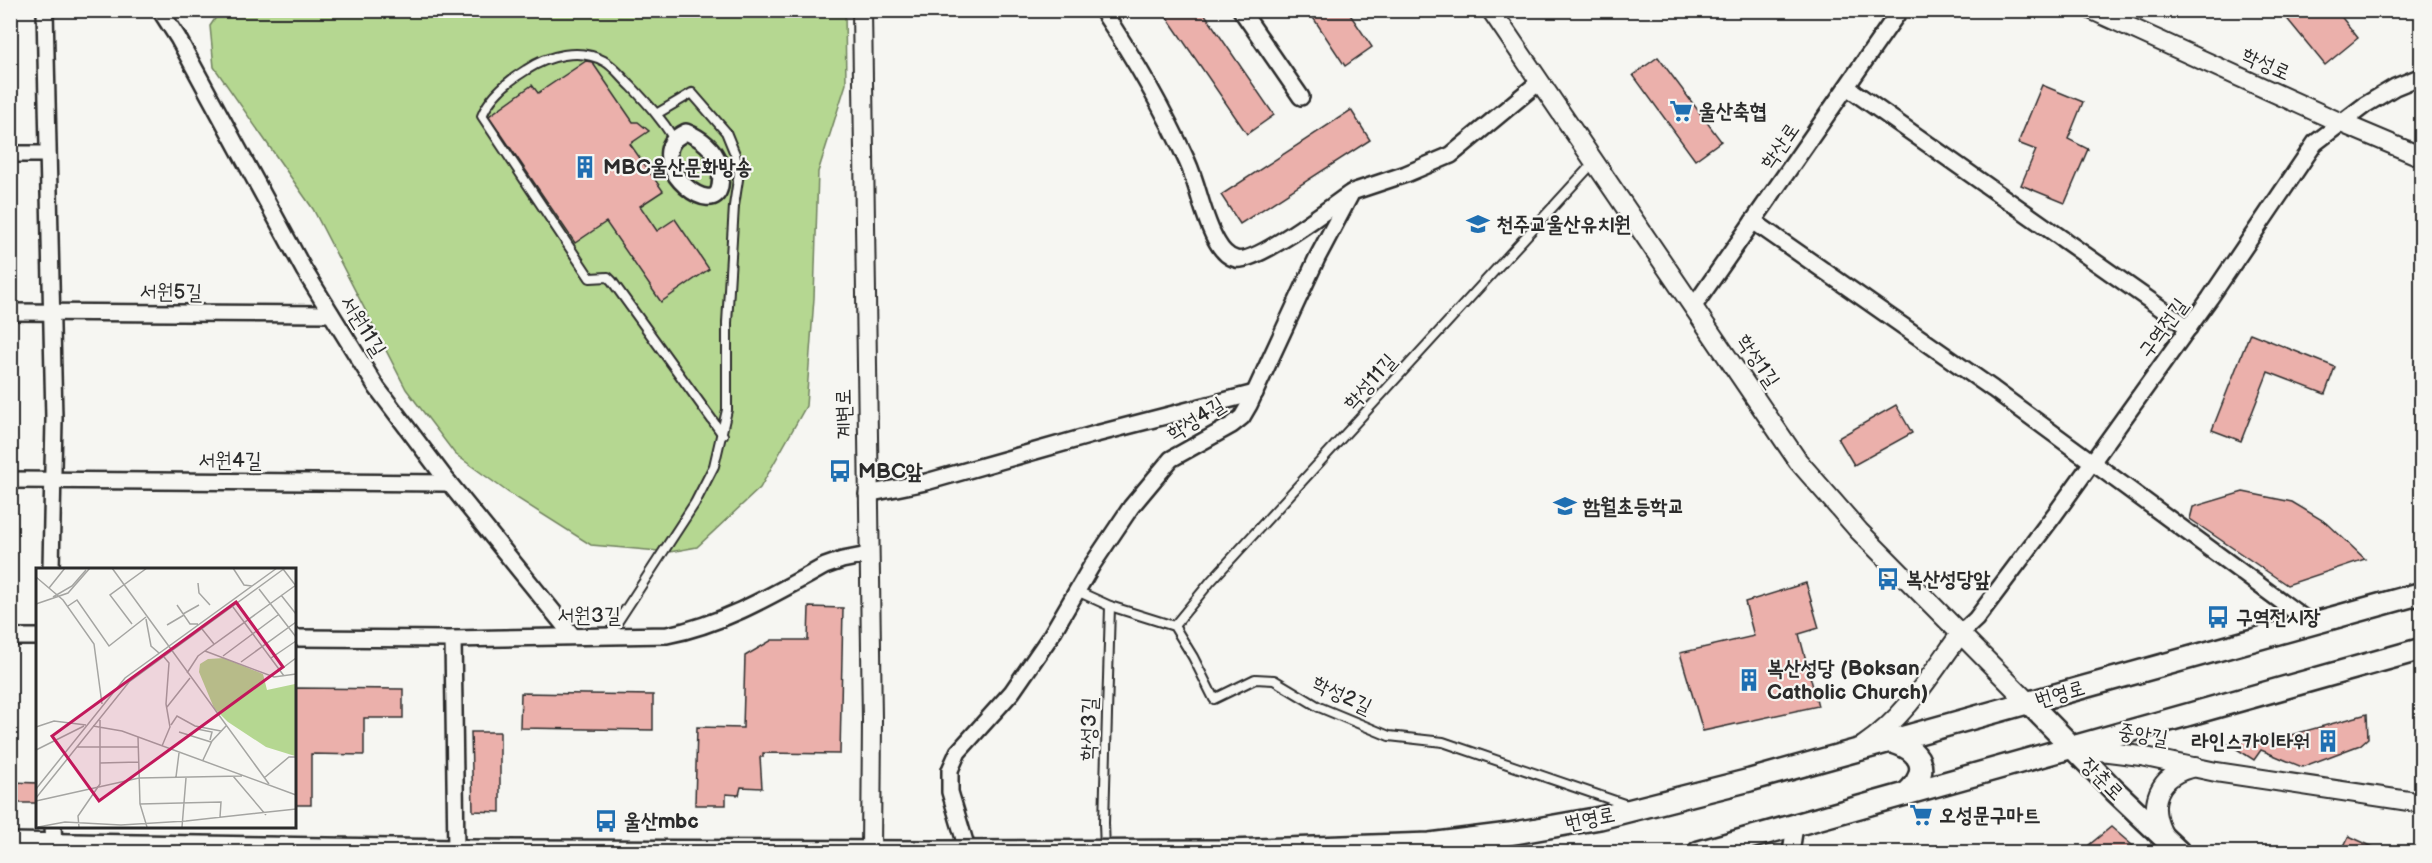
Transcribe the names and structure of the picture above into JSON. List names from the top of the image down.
{
  "streets": {
    "main road": ["번영로", "장춘로"],
    "street": [
      "학성로",
      "학산로",
      "서원5길",
      "서원11길",
      "구역전길",
      "학성1길",
      "계변로",
      "학성4길",
      "서원4길",
      "서원3길",
      "중앙길"
    ],
    "lane": ["학성11길", "학성2길", "학성3길"]
  },
  "crossings": [
    ["학성로", "구역전길"],
    ["학산로", "학성1길"],
    ["서원5길", "서원11길"],
    ["서원11길", "서원4길"],
    ["서원11길", "서원3길"],
    ["구역전길", "학성1길"],
    ["학성1길", "학성11길"],
    ["학성1길", "번영로"],
    ["학성1길", "장춘로"],
    ["학성11길", "학성2길"],
    ["계변로", "서원3길"],
    ["계변로", "번영로"],
    ["번영로", "학성2길"],
    ["번영로", "장춘로"],
    ["중앙길", "장춘로"]
  ],
  "places": {
    "supermarket": ["울산축협", "오성문구마트"],
    "building": ["MBC울산문화방송", "복산성당 (Boksan Catholic Church)", "라인스카이타워"],
    "school or university": ["천주교울산유치원", "함월초등학교"],
    "bus stop": [
      "MBC앞",
      "복산성당앞",
      "구역전시장",
      "울산mbc"
    ]
  }
}
